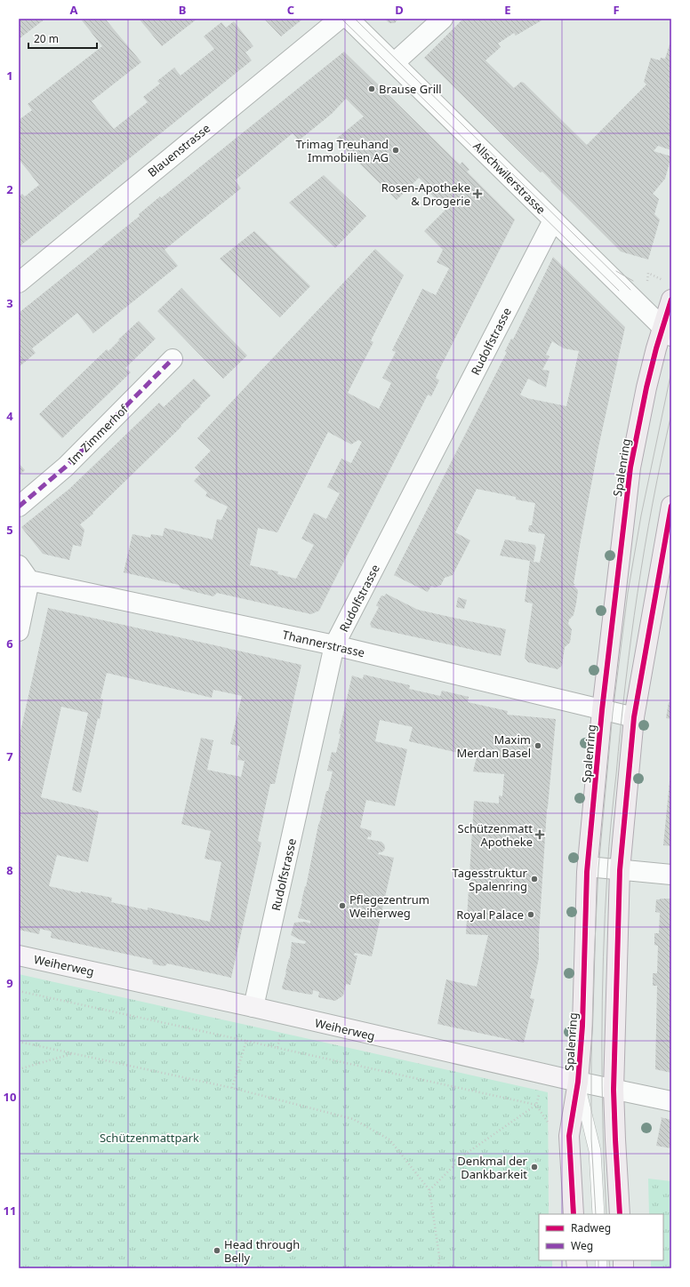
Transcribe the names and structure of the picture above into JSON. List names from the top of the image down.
{
  "streets": {
    "main road": ["Spalenring"],
    "street": [
      "Blauenstrasse",
      "Allschwilerstrasse",
      "Rudolfstrasse",
      "Im Zimmerhof",
      "Thannerstrasse",
      "Weiherweg"
    ]
  },
  "crossings": [
    ["Allschwilerstrasse", "Rudolfstrasse"],
    ["Allschwilerstrasse", "Spalenring"],
    ["Rudolfstrasse", "Thannerstrasse"],
    ["Rudolfstrasse", "Weiherweg"],
    ["Spalenring", "Thannerstrasse"],
    ["Spalenring", "Weiherweg"]
  ],
  "parks": ["Schützenmattpark"],
  "places": {
    "other": [
      "Brause Grill",
      "Trimag Treuhand Immobilien AG",
      "Maxim Merdan Basel",
      "Tagesstruktur Spalenring",
      "Pflegezentrum Weiherweg",
      "Royal Palace",
      "Denkmal der Dankbarkeit",
      "Head through Belly"
    ],
    "health": ["Rosen-Apotheke & Drogerie", "Schützenmatt Apotheke"]
  },
  "legend": ["Radweg", "Weg"],
  "scale_bar": "20 m",
  "grid": {
    "columns": [
      "A",
      "B",
      "C",
      "D",
      "E",
      "F"
    ],
    "rows": [
      "1",
      "2",
      "3",
      "4",
      "5",
      "6",
      "7",
      "8",
      "9",
      "10",
      "11"
    ]
  }
}
